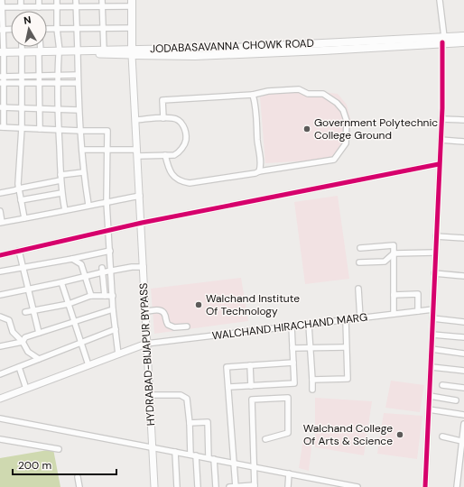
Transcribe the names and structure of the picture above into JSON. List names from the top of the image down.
{
  "streets": {
    "highway": ["JODABASAVANNA CHOWK ROAD"],
    "main road": ["HYDRABAD-BIJAPUR BYPASS"],
    "street": ["WALCHAND HIRACHAND MARG"]
  },
  "crossings": [
    ["JODABASAVANNA CHOWK ROAD", "HYDRABAD-BIJAPUR BYPASS"],
    ["WALCHAND HIRACHAND MARG", "HYDRABAD-BIJAPUR BYPASS"]
  ],
  "places": ["Government Polytechnic College Ground", "Walchand Institute Of Technology", "Walchand College Of Arts & Science"],
  "scale_bar": "200 m",
  "north": "top"
}
